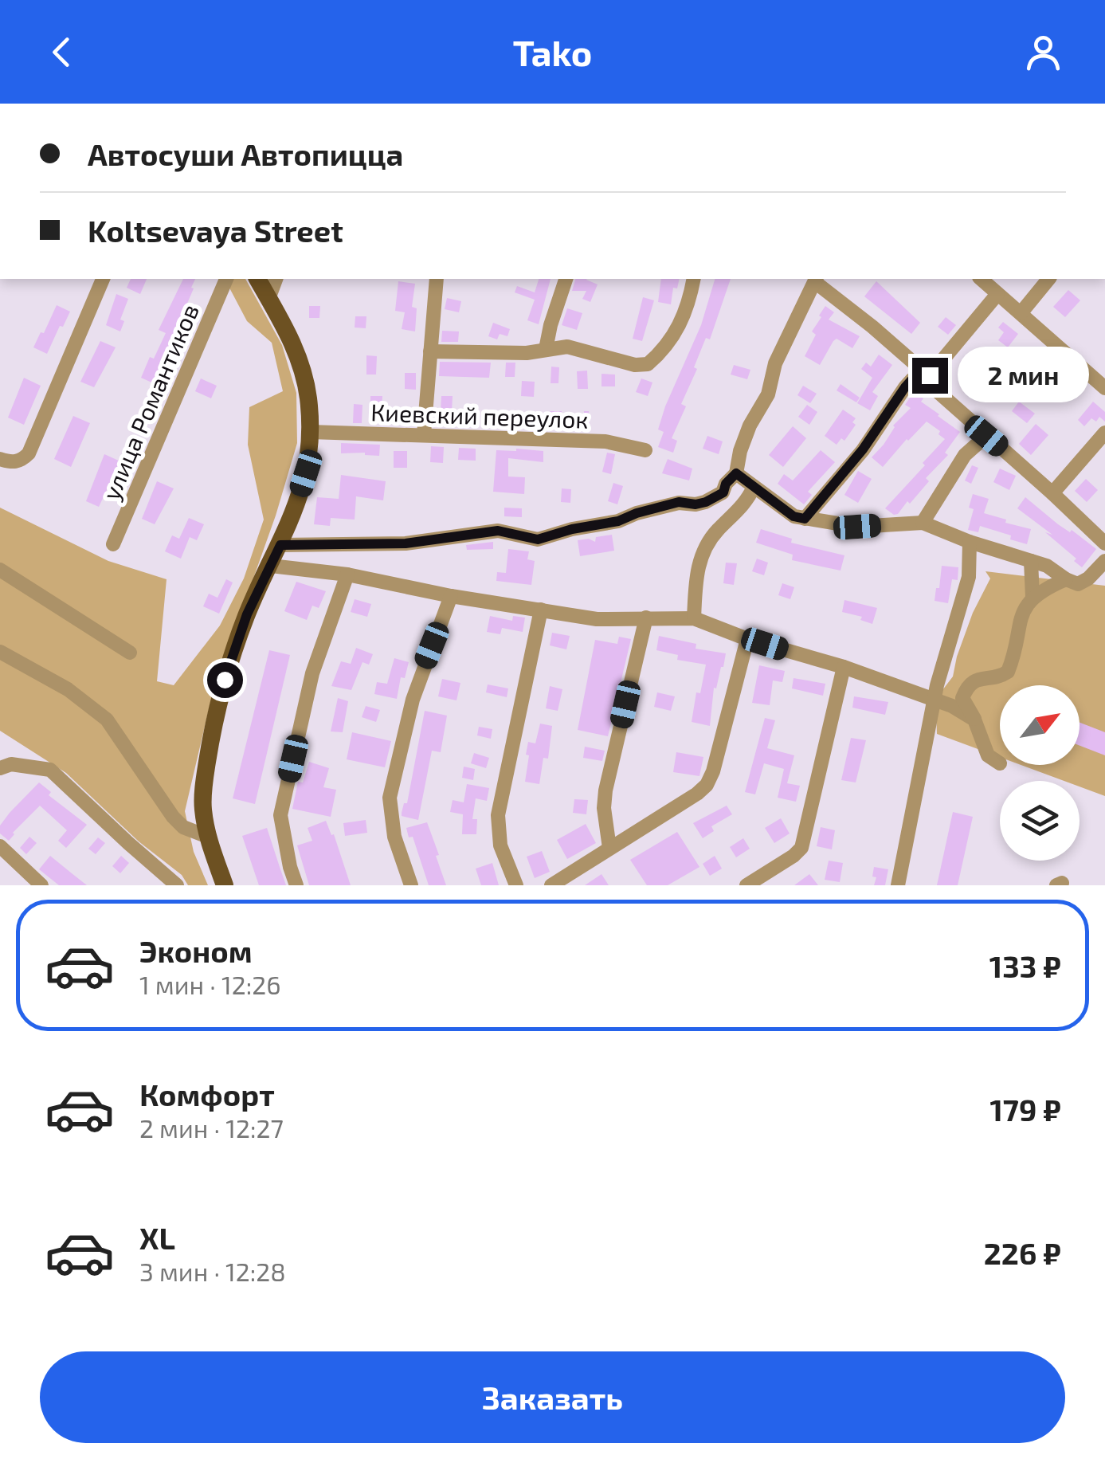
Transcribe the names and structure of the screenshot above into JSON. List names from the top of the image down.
{
  "streets": {
    "street": ["улица Романтиков", "Киевский переулок"]
  },
  "north": "top right",
  "page": {
    "header": "Tako",
    "banner": ["Автосуши Автопицца", "Koltsevaya Street"],
    "bubble": "2 мин",
    "list": [
      {
        "name": "Эконом",
        "note": "1 мин · 12:26",
        "value": "133 ₽"
      },
      {
        "name": "Комфорт",
        "note": "2 мин · 12:27",
        "value": "179 ₽"
      },
      {
        "name": "XL",
        "note": "3 мин · 12:28",
        "value": "226 ₽"
      }
    ],
    "buttons": "Заказать"
  }
}
